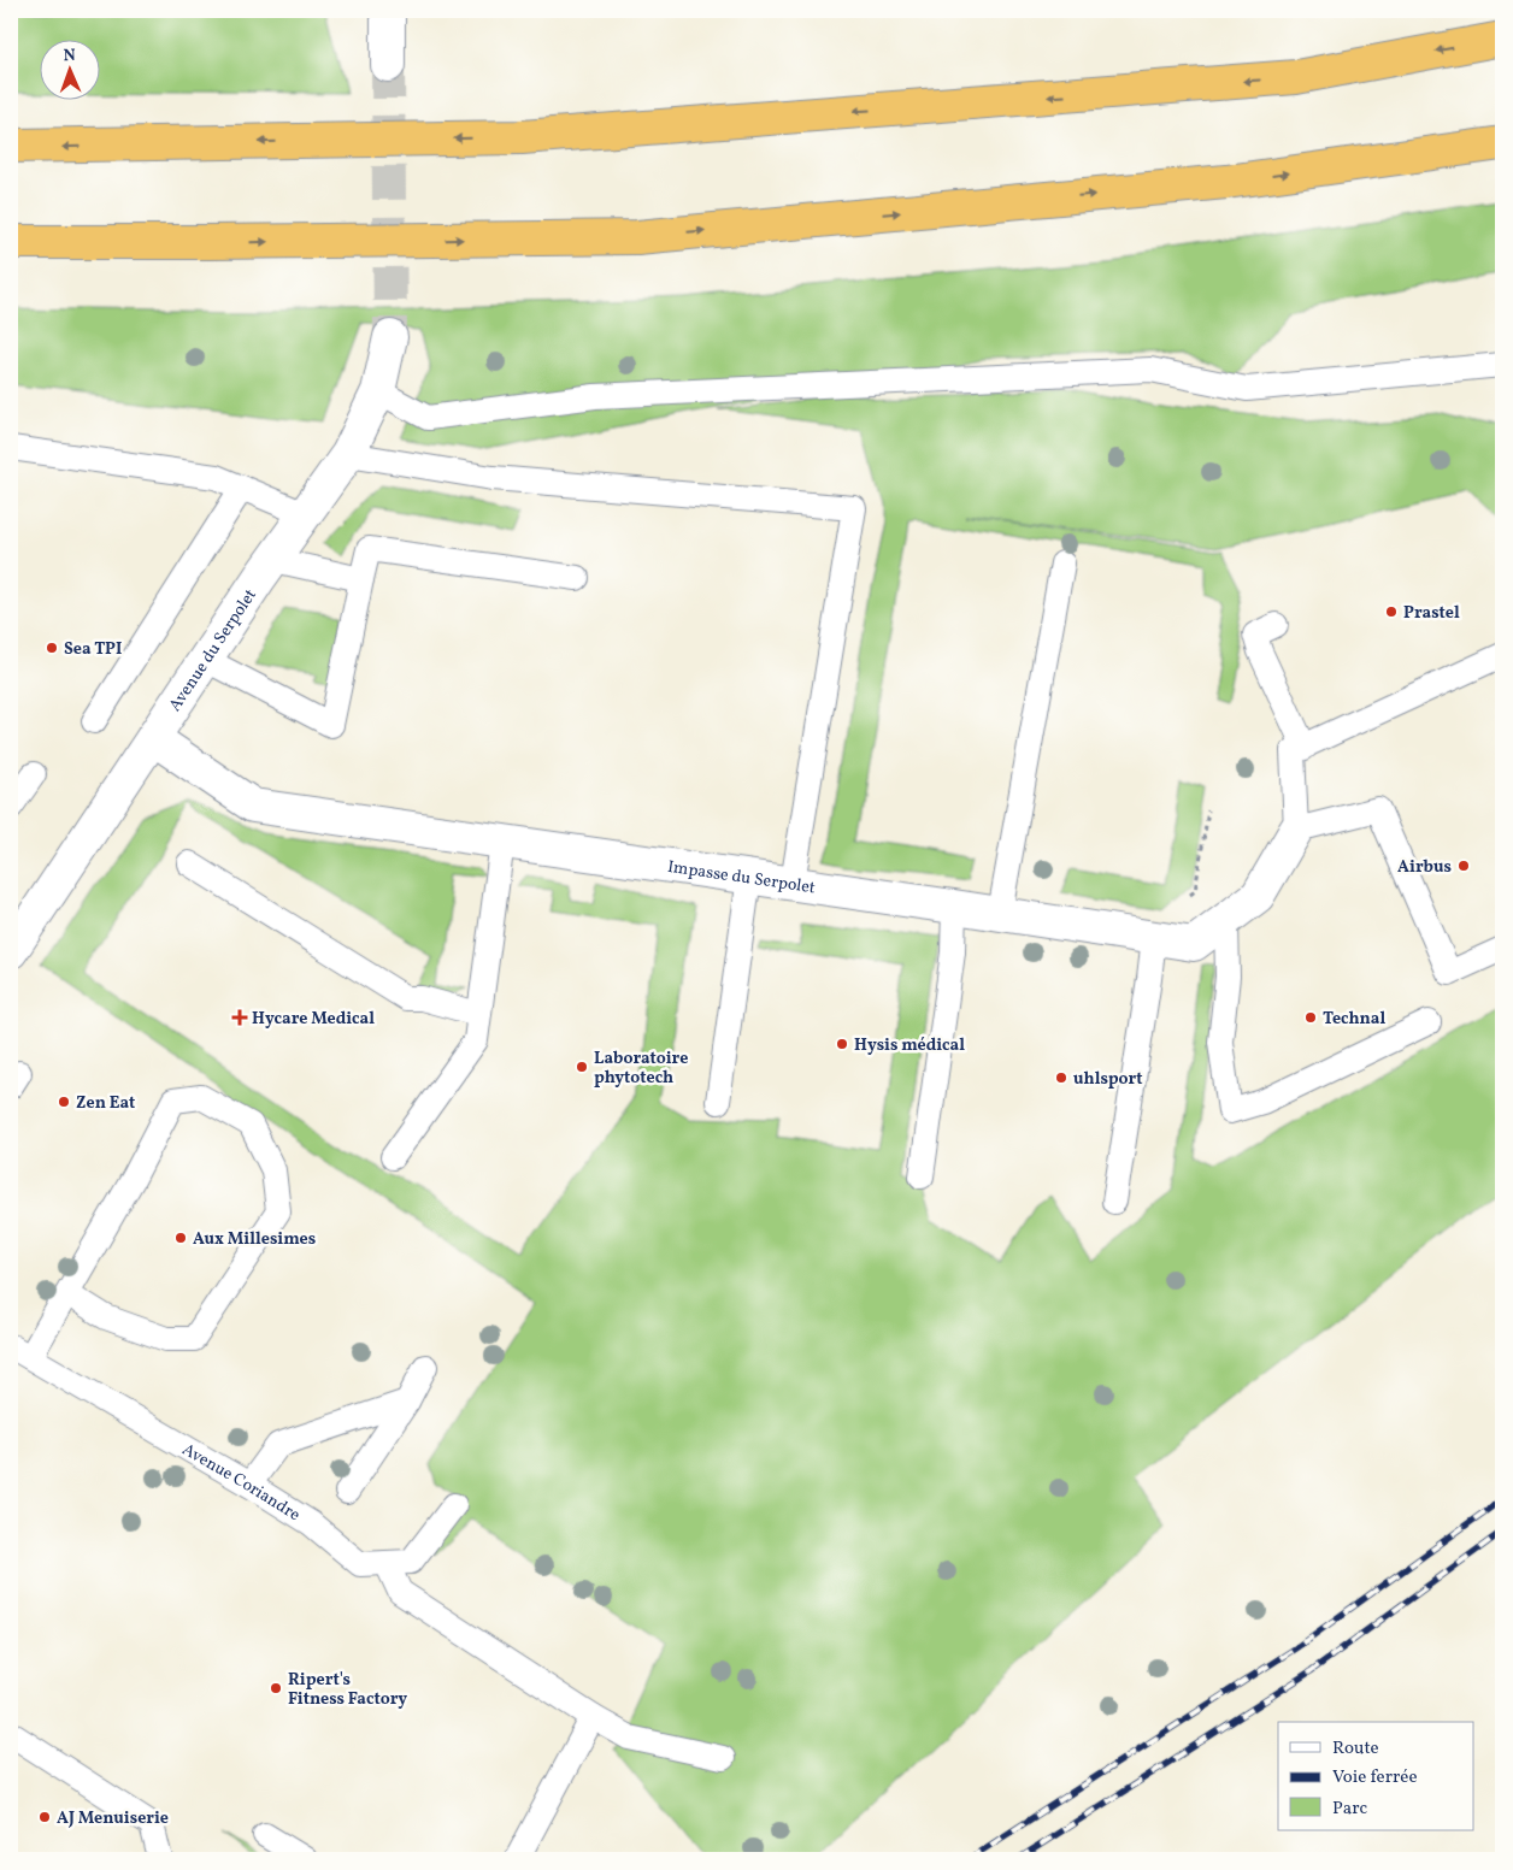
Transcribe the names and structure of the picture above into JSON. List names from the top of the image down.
{
  "streets": {
    "street": ["Avenue du Serpolet", "Impasse du Serpolet"],
    "lane": ["Avenue Coriandre"]
  },
  "crossings": [
    ["Avenue du Serpolet", "Impasse du Serpolet"]
  ],
  "places": {
    "other": [
      "Prastel",
      "Sea TPI",
      "Airbus",
      "Technal",
      "Hysis médical",
      "Laboratoire phytotech",
      "uhlsport",
      "Zen Eat",
      "Aux Millesimes",
      "Ripert's Fitness Factory",
      "AJ Menuiserie"
    ],
    "health": ["Hycare Medical"]
  },
  "legend": ["Route", "Voie ferrée", "Parc"],
  "north": "top"
}
